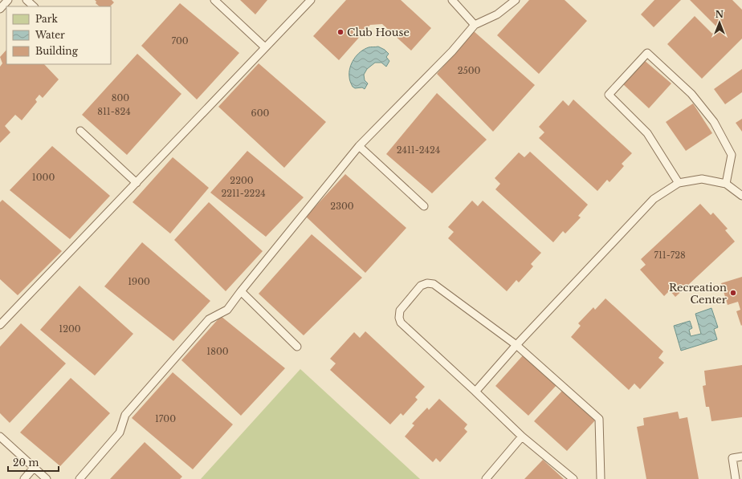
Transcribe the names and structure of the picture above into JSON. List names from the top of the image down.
{
  "places": ["Club House", "Recreation Center"],
  "house_numbers": [
    "700",
    "2500",
    "800",
    "811-824",
    "600",
    "2411-2424",
    "1000",
    "2200",
    "2211-2224",
    "2300",
    "711-728",
    "1900",
    "1200",
    "1800",
    "1700"
  ],
  "legend": ["Park", "Water", "Building"],
  "scale_bar": "20 m",
  "north": "top"
}
